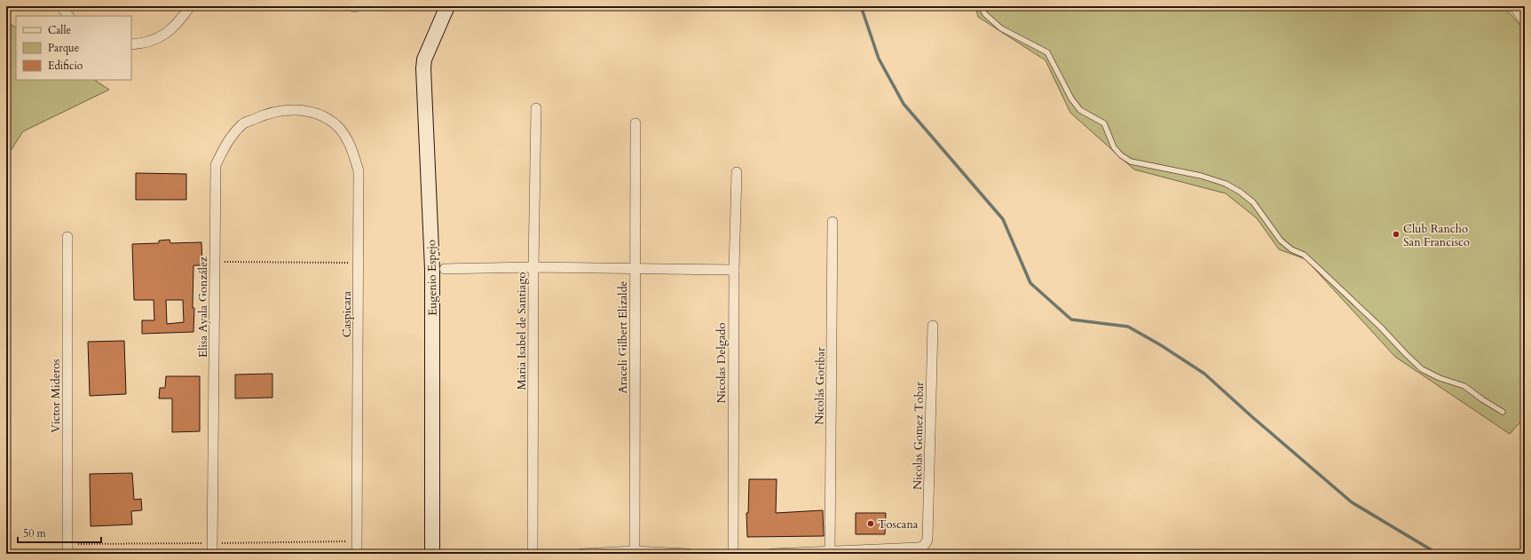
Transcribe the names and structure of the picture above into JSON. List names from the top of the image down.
{
  "streets": {
    "street": [
      "Eugenio Espejo",
      "Elisa Ayala González",
      "Caspicara",
      "Maria Isabel de Santiago",
      "Araceli Gilbert Elizalde",
      "Nicolas Delgado",
      "Nicolás Goribar",
      "Victor Mideros",
      "Nicolas Gomez Tobar"
    ]
  },
  "crossings": [
    ["Elisa Ayala González", "Caspicara"],
    ["Nicolás Goribar", "Nicolas Gomez Tobar"]
  ],
  "places": ["Club Rancho San Francisco", "Toscana"],
  "legend": ["Calle", "Parque", "Edificio"],
  "scale_bar": "50 m"
}
